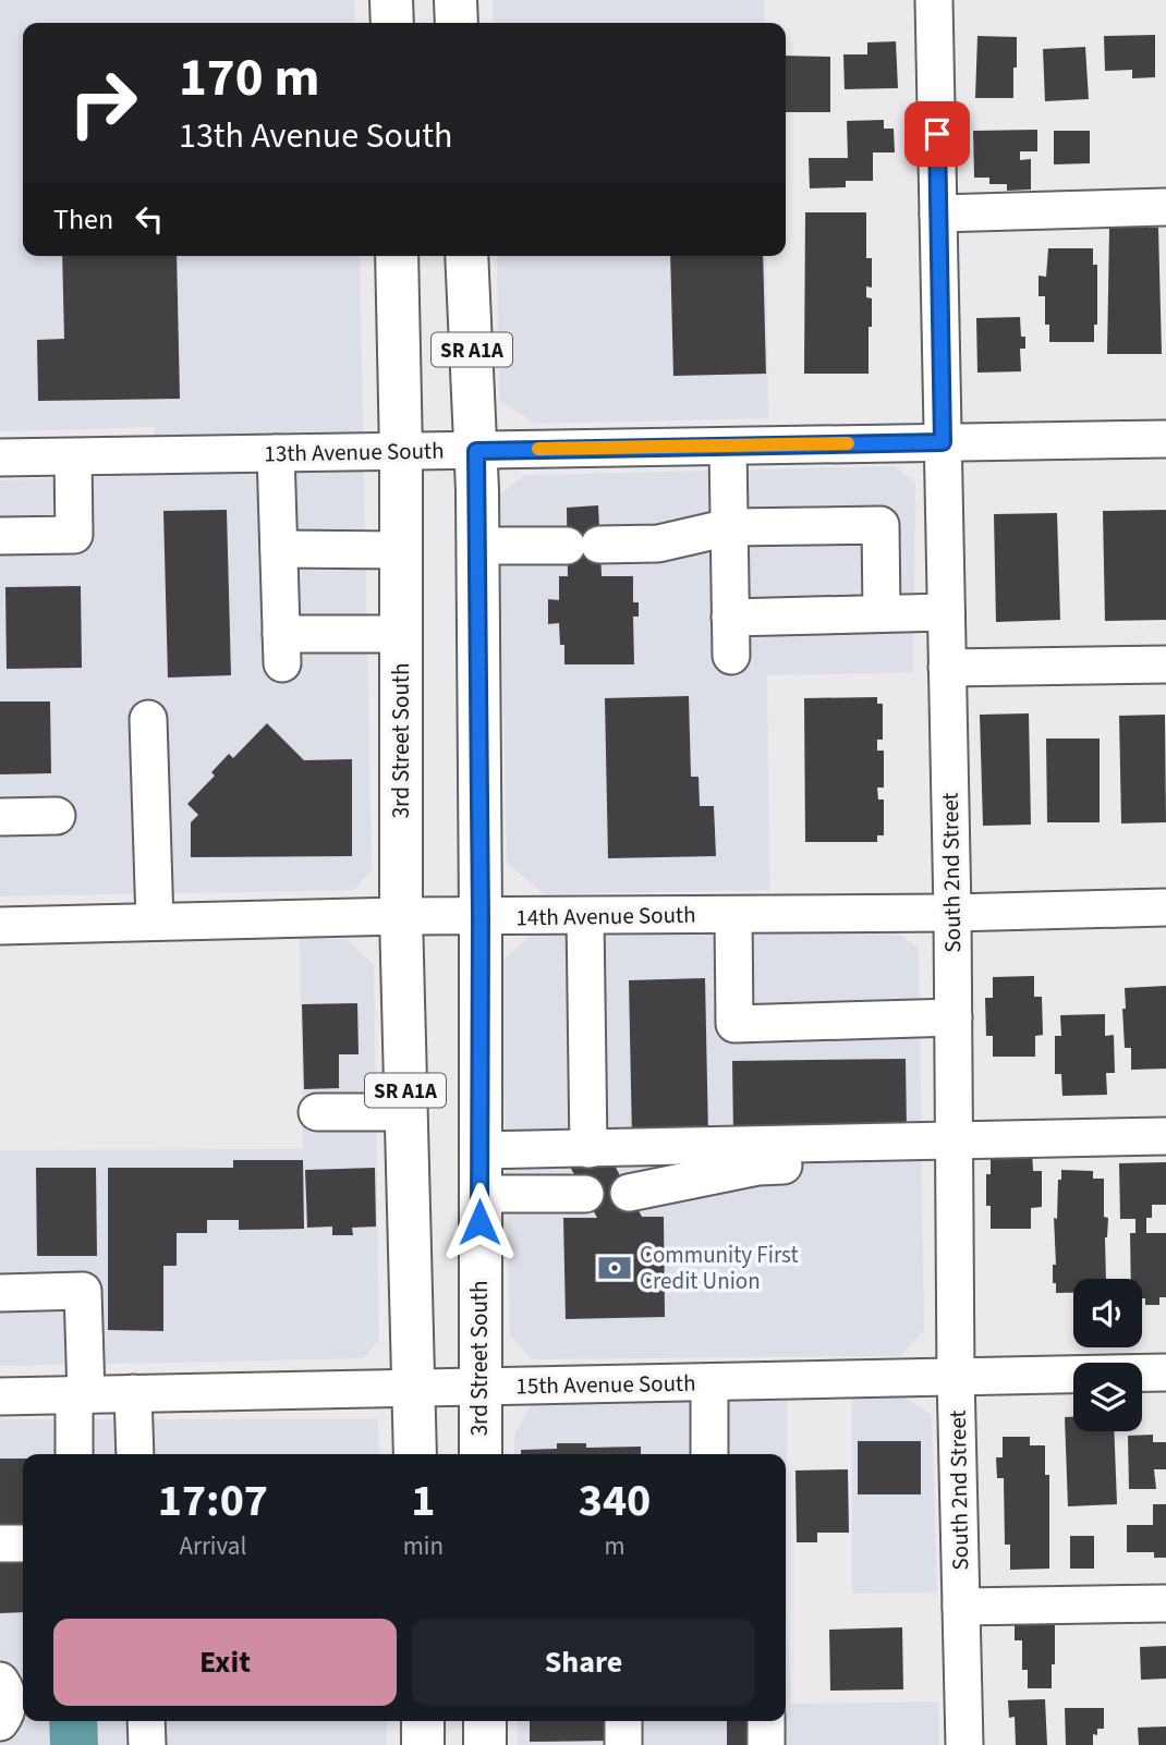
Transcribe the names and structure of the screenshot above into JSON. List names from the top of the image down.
{
  "streets": {
    "main road": ["SR A1A", "3rd Street South"],
    "street": [
      "13th Avenue South",
      "South 2nd Street",
      "14th Avenue South",
      "15th Avenue South"
    ]
  },
  "crossings": [
    ["13th Avenue South", "3rd Street South"],
    ["13th Avenue South", "South 2nd Street"],
    ["3rd Street South", "14th Avenue South"],
    ["3rd Street South", "15th Avenue South"],
    ["South 2nd Street", "14th Avenue South"],
    ["South 2nd Street", "15th Avenue South"]
  ],
  "places": {
    "bank": ["Community First Credit Union"]
  },
  "page": {
    "turn": ["170 m", "13th Avenue South"],
    "then": "Then",
    "eta": [
      "17:07",
      "Arrival",
      "1",
      "min",
      "340",
      "m"
    ],
    "buttons": ["Exit", "Share"]
  }
}
